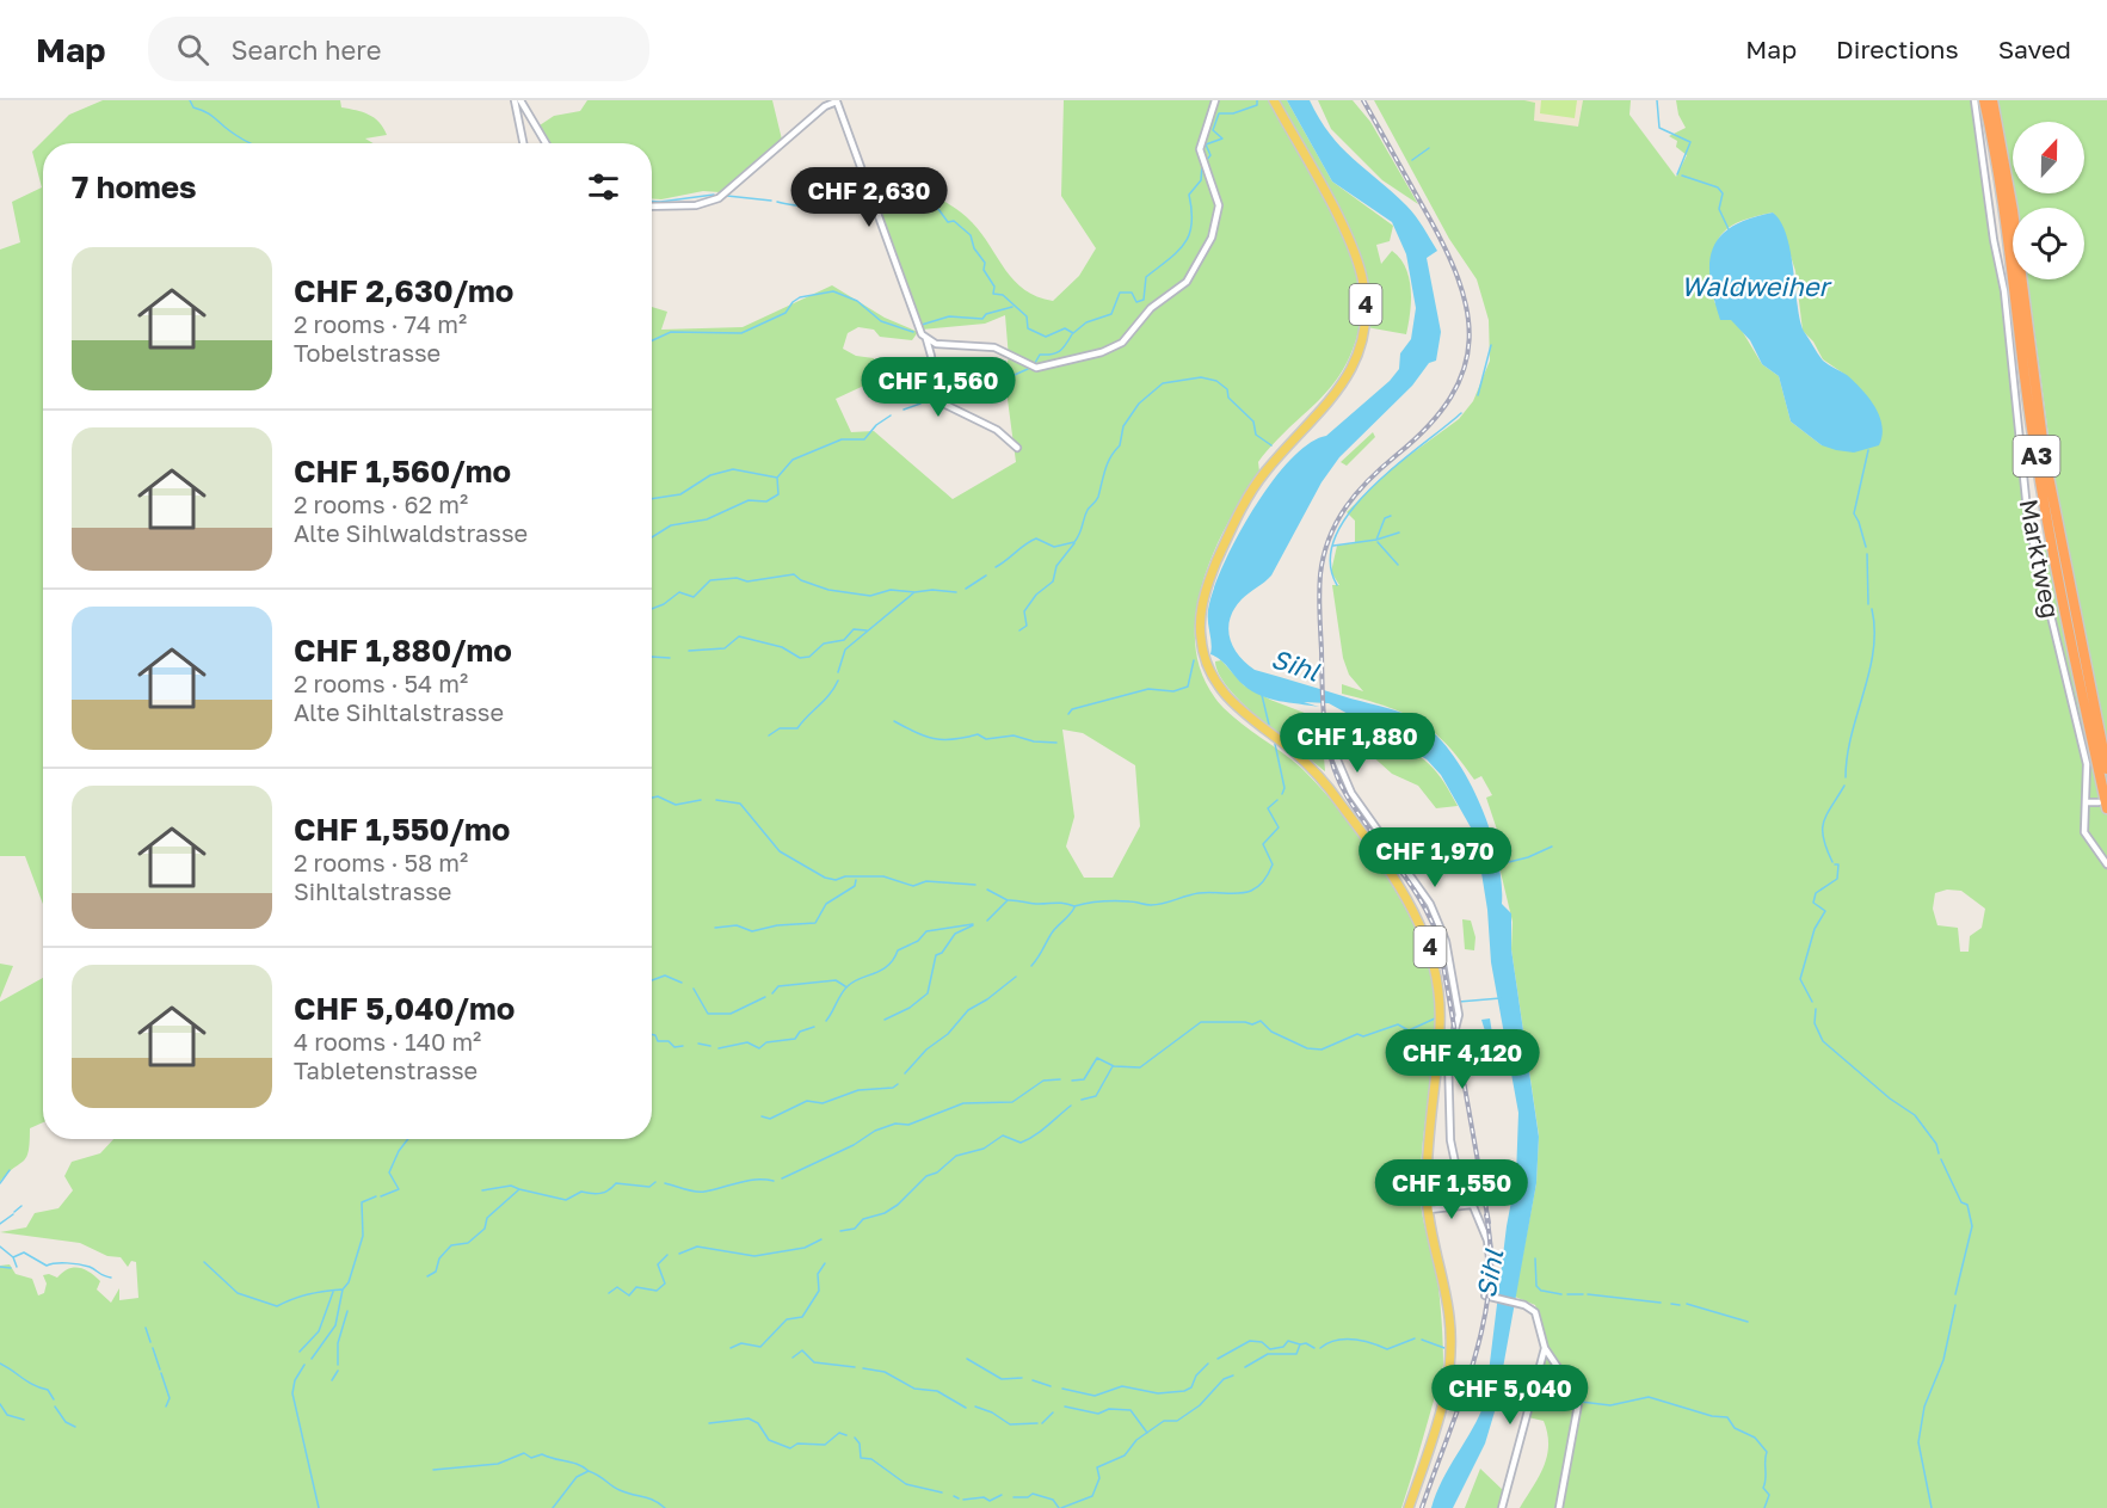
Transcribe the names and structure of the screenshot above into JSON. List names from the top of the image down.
{
  "streets": {
    "highway": ["A3"],
    "main road": ["4"],
    "street": ["Marktweg"]
  },
  "water": ["Waldweiher", "Sihl"],
  "north": "top",
  "page": {
    "header": "Map",
    "search": "Search here",
    "nav": ["Map", "Directions", "Saved"],
    "heading": "7 homes",
    "price": [
      "CHF 2,630",
      "CHF 1,560",
      "CHF 1,880",
      "CHF 1,970",
      "CHF 4,120",
      "CHF 1,550",
      "CHF 5,040"
    ],
    "list": [
      {
        "name": "CHF 2,630/mo",
        "note": "2 rooms · 74 m² · Tobelstrasse"
      },
      {
        "name": "CHF 1,560/mo",
        "note": "2 rooms · 62 m² · Alte Sihlwaldstrasse"
      },
      {
        "name": "CHF 1,880/mo",
        "note": "2 rooms · 54 m² · Alte Sihltalstrasse"
      },
      {
        "name": "CHF 1,550/mo",
        "note": "2 rooms · 58 m² · Sihltalstrasse"
      },
      {
        "name": "CHF 5,040/mo",
        "note": "4 rooms · 140 m² · Tabletenstrasse"
      }
    ]
  }
}
